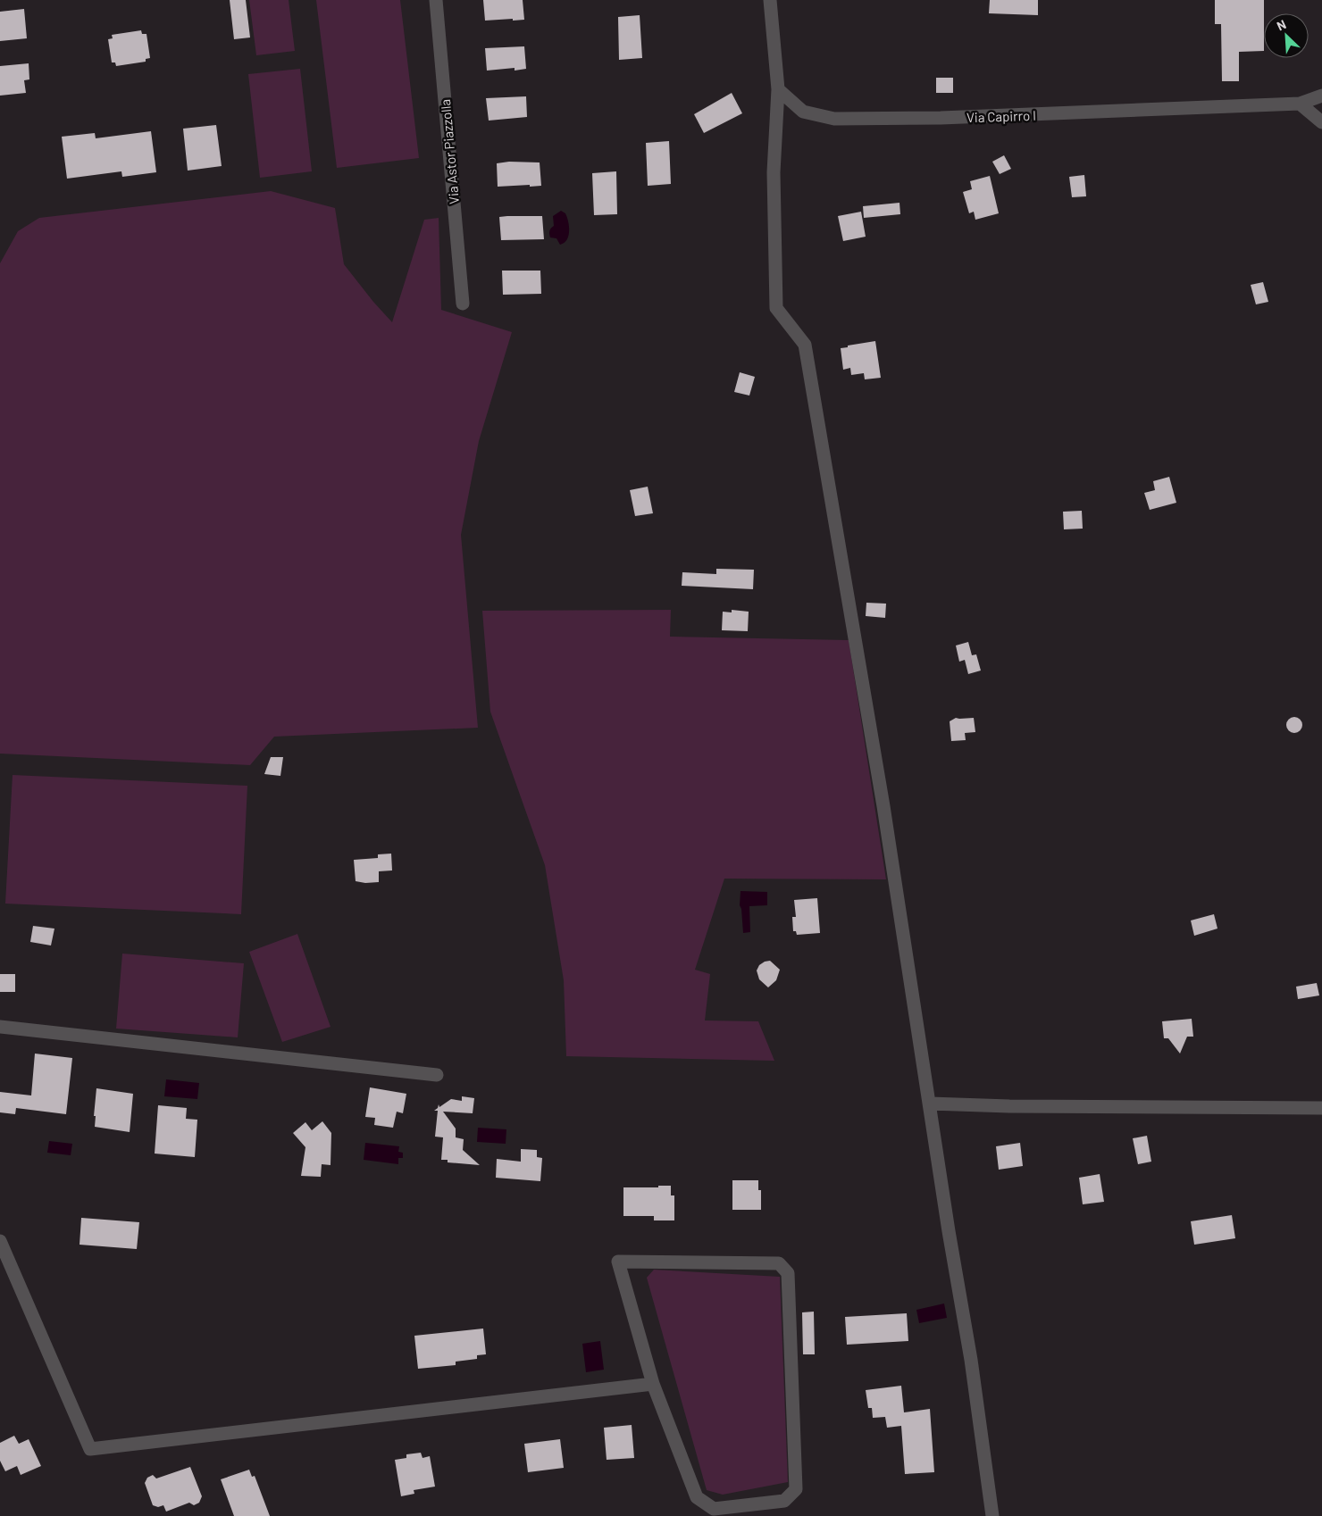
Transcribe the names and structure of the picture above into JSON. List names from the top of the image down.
{
  "streets": {
    "street": ["Via Capirro I", "Via Astor Piazzolla"]
  },
  "north": "top left"
}
